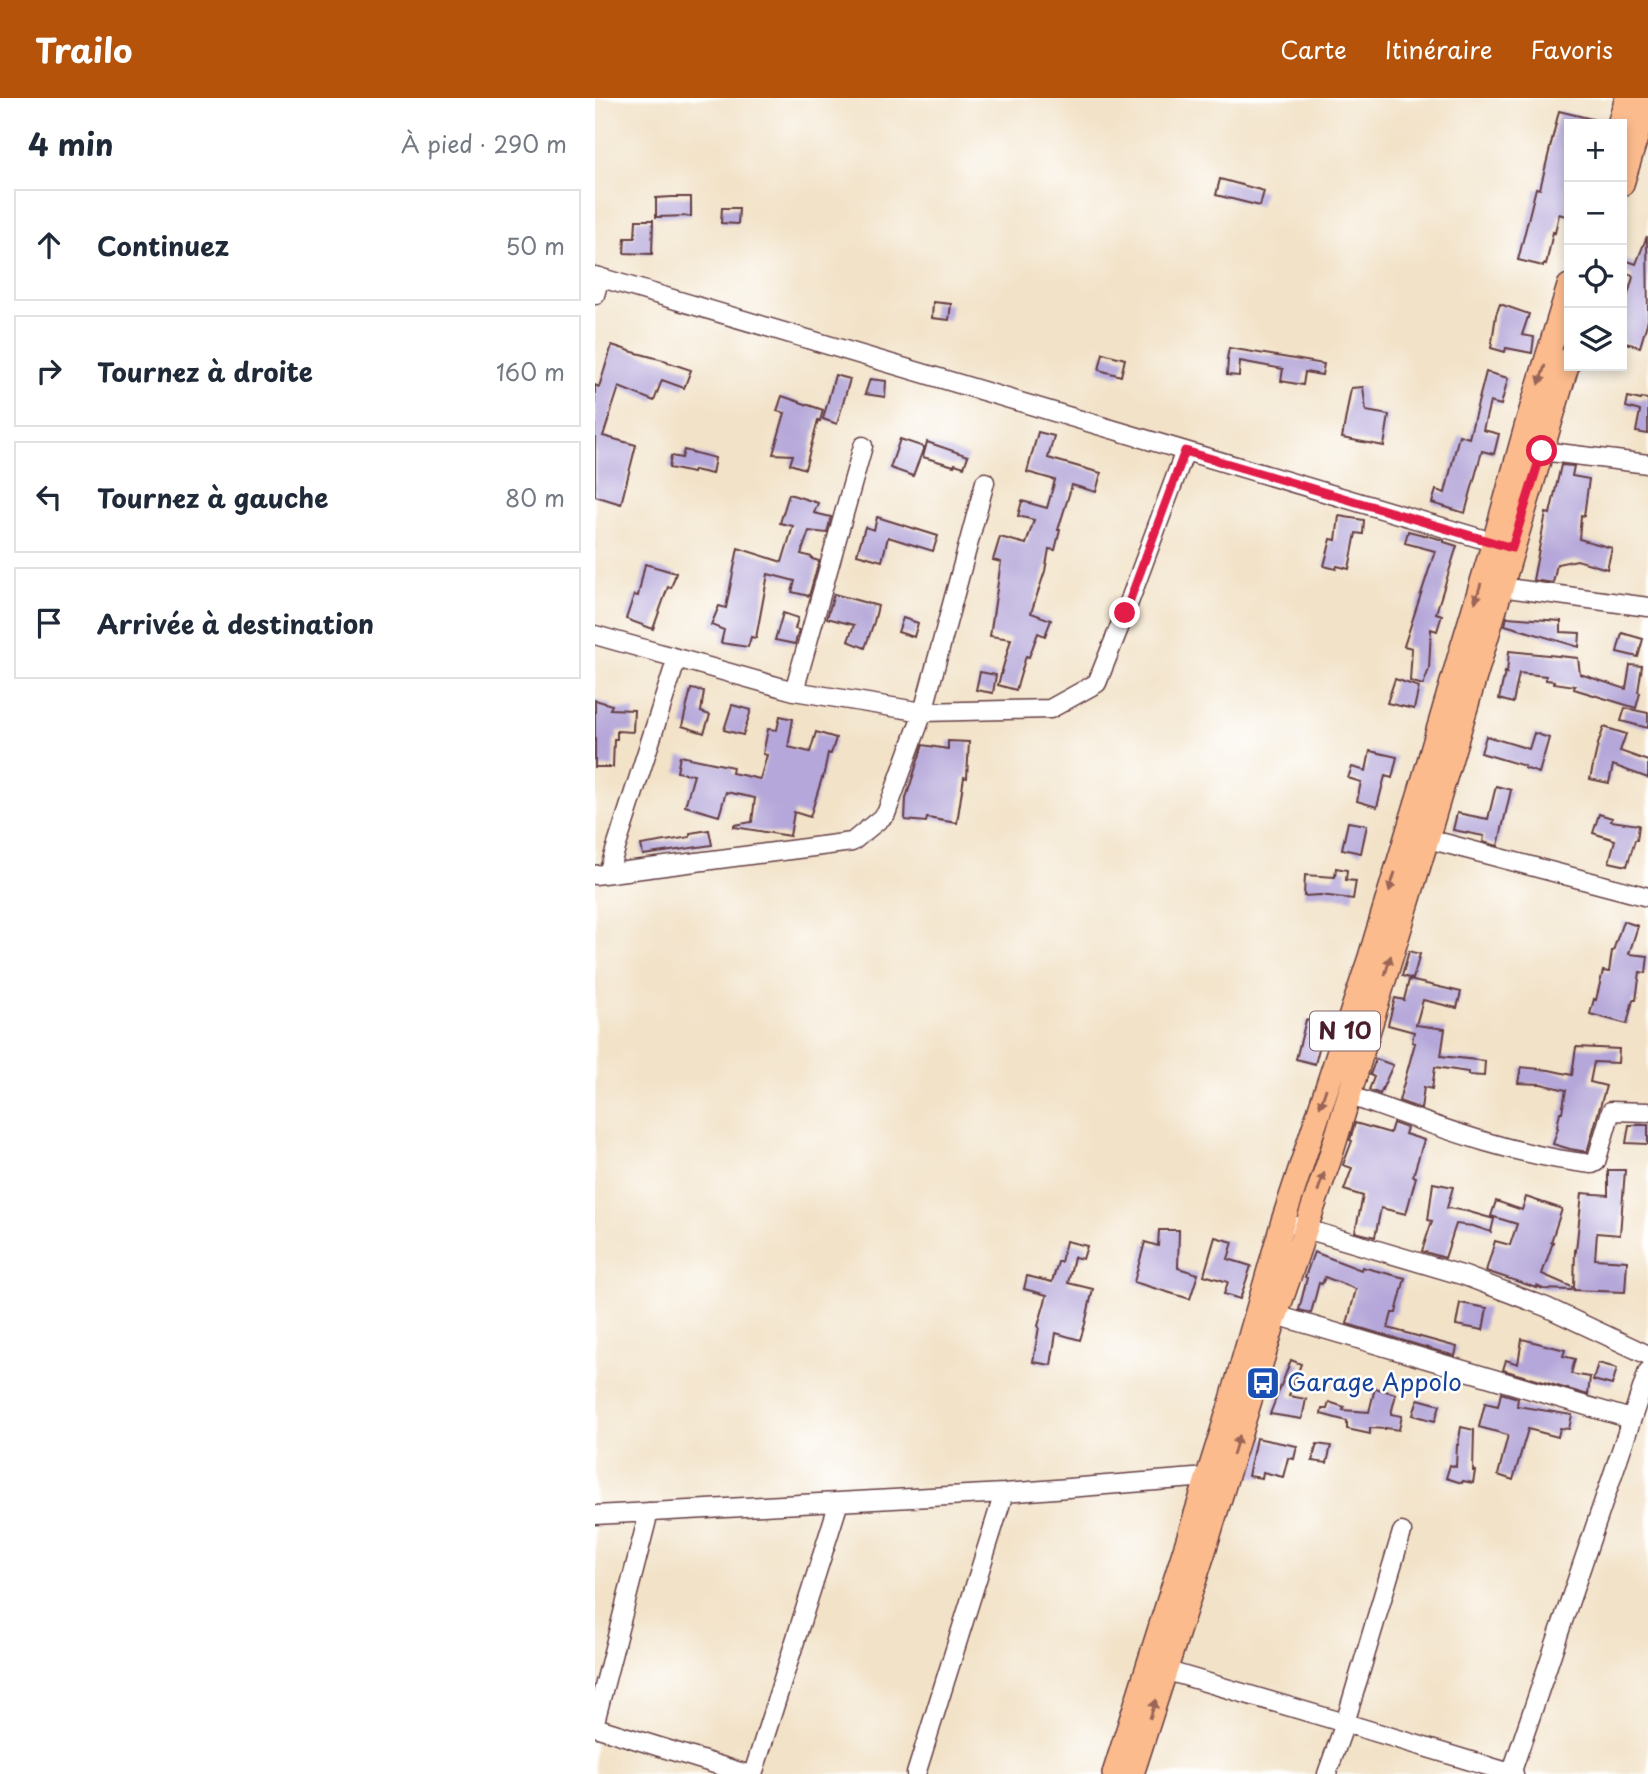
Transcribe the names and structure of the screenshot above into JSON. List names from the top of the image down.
{
  "streets": {
    "main road": ["N 10"]
  },
  "places": {
    "bus stop": ["Garage Appolo"]
  },
  "page": {
    "header": "Trailo",
    "nav": ["Carte", "Itinéraire", "Favoris"],
    "heading": ["4 min", "À pied · 290 m"],
    "map_buttons": ["+", "−"],
    "list": [
      ["Continuez", "50 m"],
      ["Tournez à droite", "160 m"],
      ["Tournez à gauche", "80 m"],
      "Arrivée à destination"
    ]
  }
}
